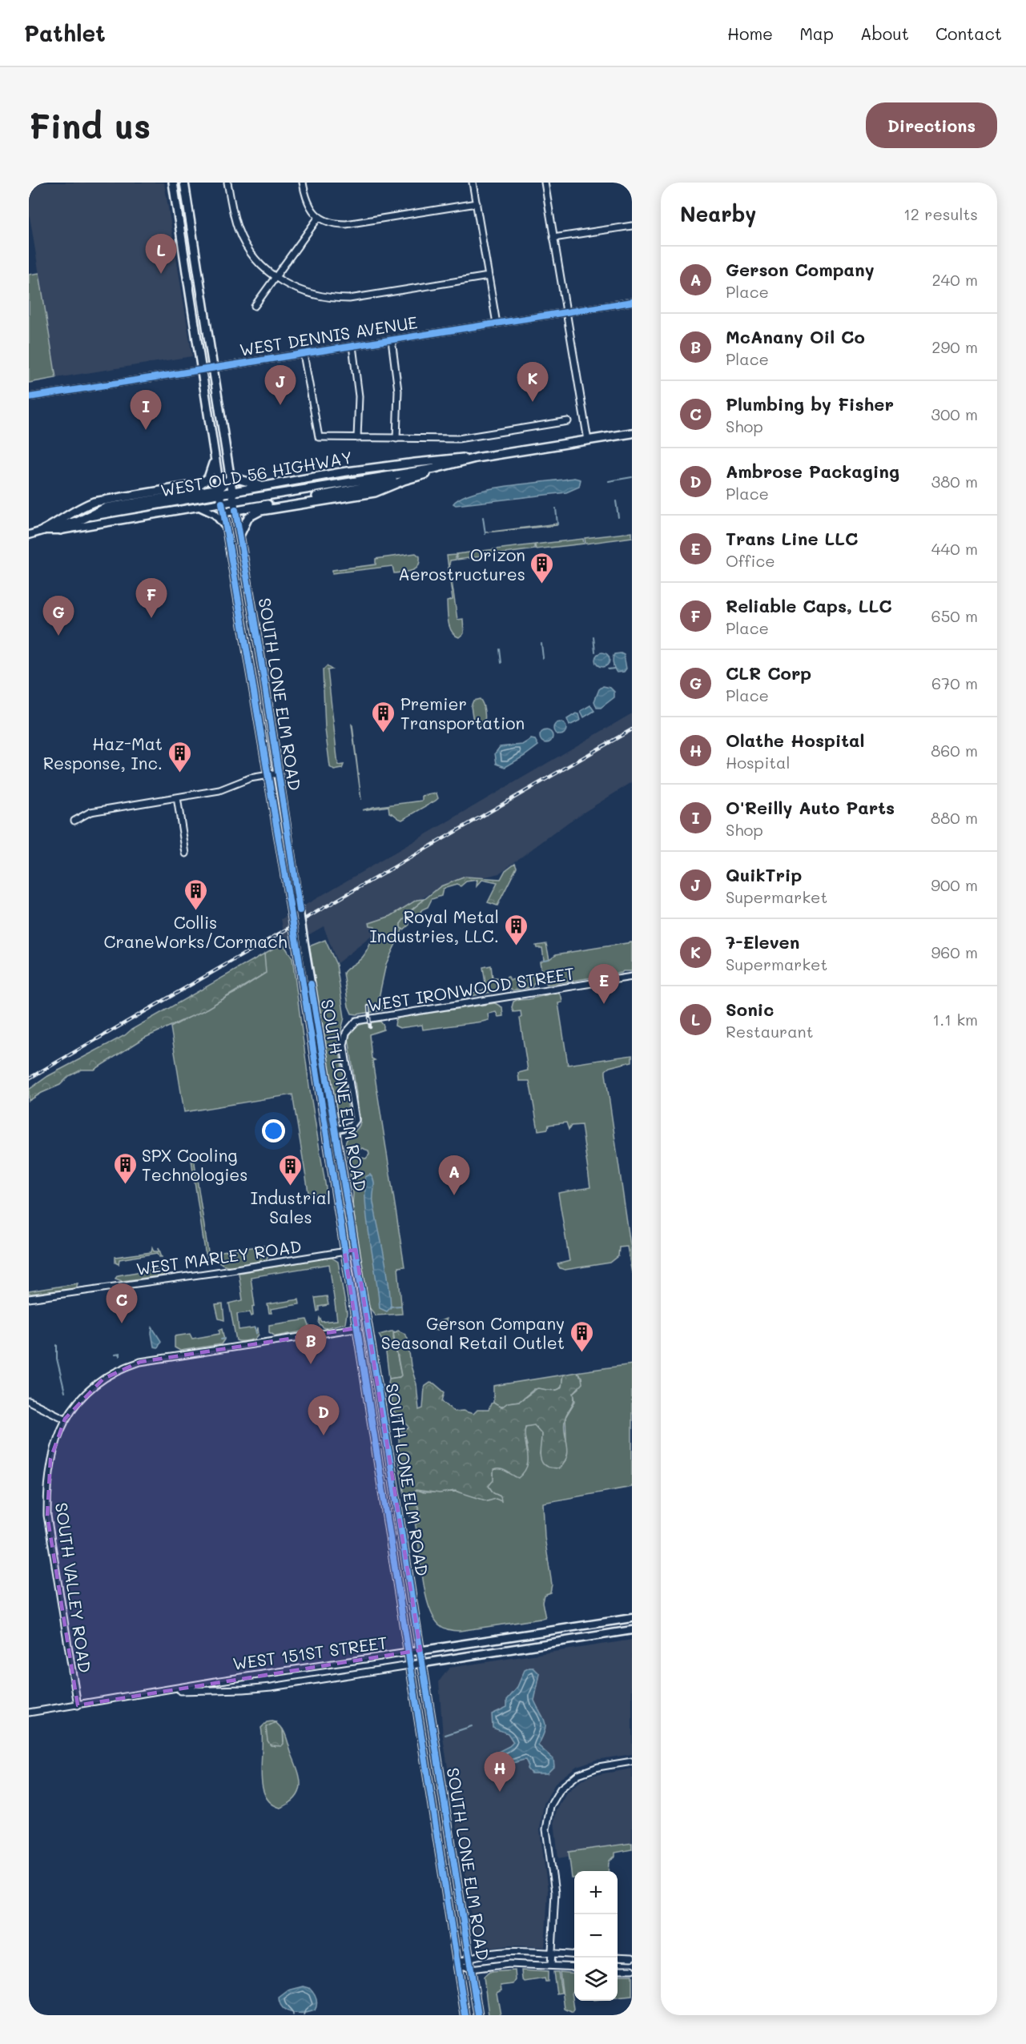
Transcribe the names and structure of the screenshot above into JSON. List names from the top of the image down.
{
  "streets": {
    "highway": ["WEST OLD 56 HIGHWAY"],
    "main road": ["SOUTH LONE ELM ROAD", "WEST 151ST STREET"],
    "street": [
      "WEST DENNIS AVENUE",
      "WEST IRONWOOD STREET",
      "WEST MARLEY ROAD",
      "SOUTH VALLEY ROAD"
    ]
  },
  "crossings": [
    ["WEST OLD 56 HIGHWAY", "SOUTH LONE ELM ROAD"],
    ["SOUTH LONE ELM ROAD", "WEST IRONWOOD STREET"],
    ["SOUTH LONE ELM ROAD", "WEST MARLEY ROAD"],
    ["SOUTH LONE ELM ROAD", "WEST 151ST STREET"],
    ["SOUTH VALLEY ROAD", "WEST 151ST STREET"]
  ],
  "places": {
    "building": [
      "Orizon Aerostructures",
      "Premier Transportation",
      "Haz-Mat Response, Inc.",
      "Collis CraneWorks/Cormach",
      "Royal Metal Industries, LLC.",
      "SPX Cooling Technologies",
      "Industrial Sales",
      "Gerson Company Seasonal Retail Outlet"
    ]
  },
  "page": {
    "header": "Pathlet",
    "nav": [
      "Home",
      "Map",
      "About",
      "Contact"
    ],
    "buttons": "Directions",
    "title": "Find us",
    "heading": ["Nearby", "12 results"],
    "pins": [
      "L",
      "K",
      "J",
      "I",
      "F",
      "G",
      "E",
      "A",
      "C",
      "B",
      "D",
      "H"
    ],
    "list": [
      {
        "mark": "A",
        "name": "Gerson Company",
        "note": "Place",
        "value": "240 m"
      },
      {
        "mark": "B",
        "name": "McAnany Oil Co",
        "note": "Place",
        "value": "290 m"
      },
      {
        "mark": "C",
        "name": "Plumbing by Fisher",
        "note": "Shop",
        "value": "300 m"
      },
      {
        "mark": "D",
        "name": "Ambrose Packaging",
        "note": "Place",
        "value": "380 m"
      },
      {
        "mark": "E",
        "name": "Trans Line LLC",
        "note": "Office",
        "value": "440 m"
      },
      {
        "mark": "F",
        "name": "Reliable Caps, LLC",
        "note": "Place",
        "value": "650 m"
      },
      {
        "mark": "G",
        "name": "CLR Corp",
        "note": "Place",
        "value": "670 m"
      },
      {
        "mark": "H",
        "name": "Olathe Hospital",
        "note": "Hospital",
        "value": "860 m"
      },
      {
        "mark": "I",
        "name": "O'Reilly Auto Parts",
        "note": "Shop",
        "value": "880 m"
      },
      {
        "mark": "J",
        "name": "QuikTrip",
        "note": "Supermarket",
        "value": "900 m"
      },
      {
        "mark": "K",
        "name": "7-Eleven",
        "note": "Supermarket",
        "value": "960 m"
      },
      {
        "mark": "L",
        "name": "Sonic",
        "note": "Restaurant",
        "value": "1.1 km"
      }
    ],
    "map_buttons": ["+", "−"]
  }
}
